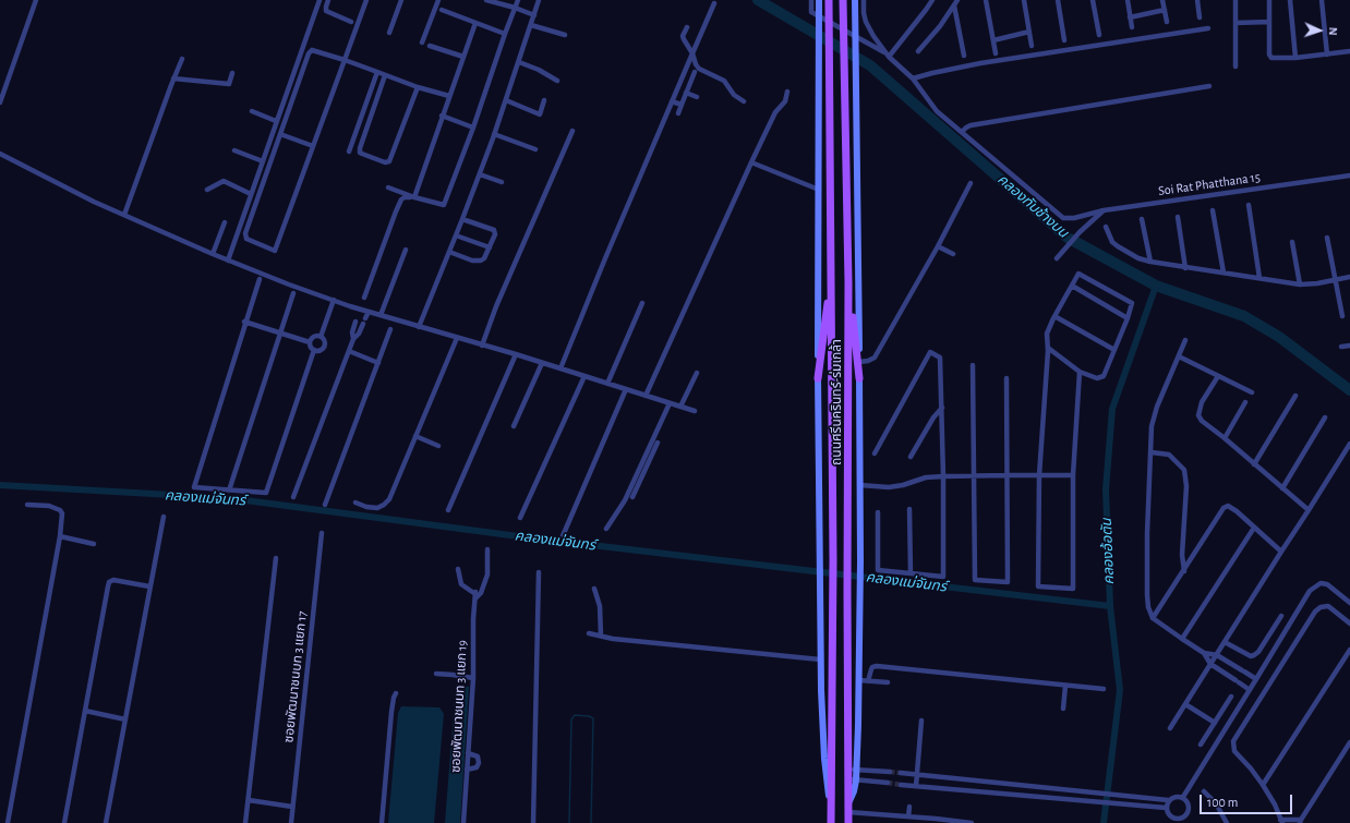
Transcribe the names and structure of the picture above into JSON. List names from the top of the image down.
{
  "streets": {
    "main road": ["ถนนศรีนครินทร์-ร่มเกล้า"],
    "street": ["Soi Rat Phatthana 15", "ซอยพัฒนาชนบท 3 แยก 17", "ซอยพัฒนาชนบท 3 แยก 19"]
  },
  "water": ["คลองทับช้างบน", "คลองแม่จันทร์", "คลองอ้อตัน"],
  "scale_bar": "100 m",
  "north": "right"
}
